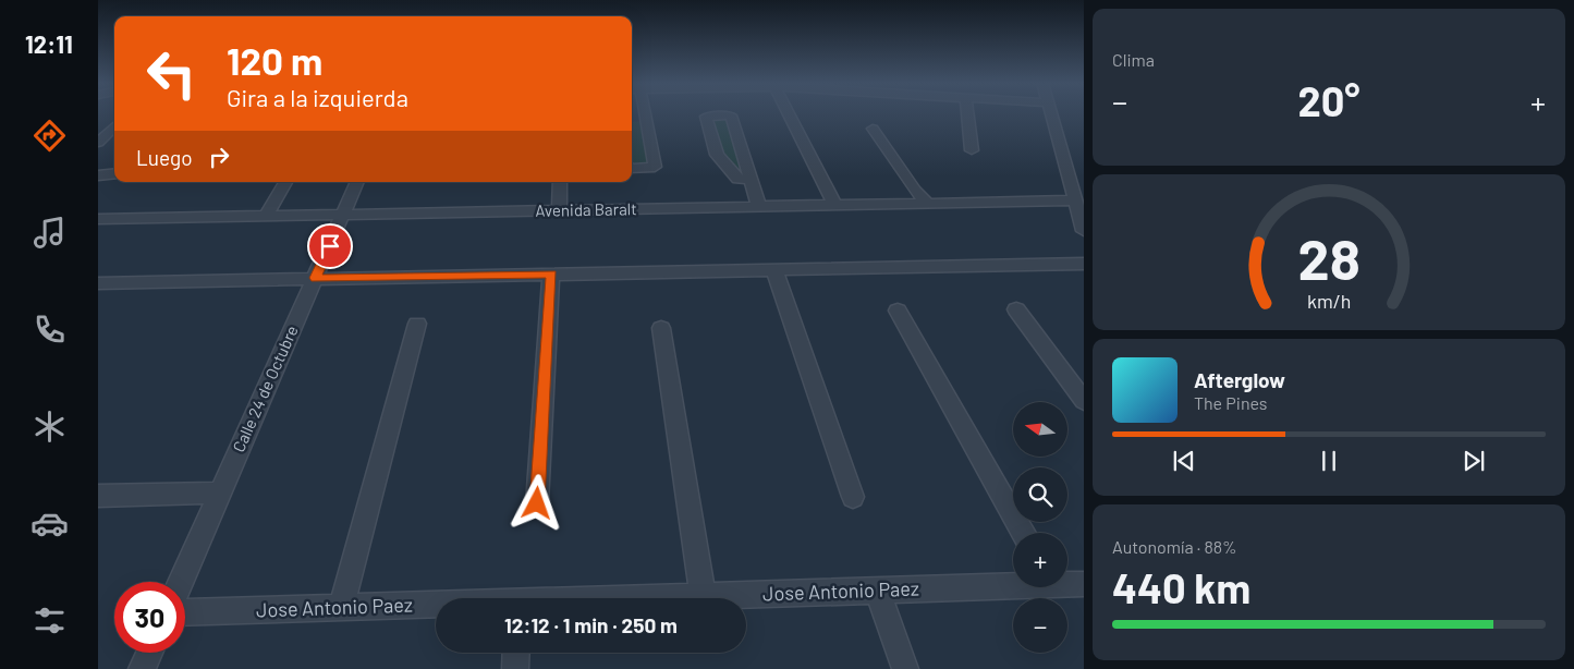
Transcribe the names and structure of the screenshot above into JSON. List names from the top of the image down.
{
  "streets": {
    "street": ["Avenida Baralt", "Calle 24 de Octubre", "Jose Antonio Paez"]
  },
  "crossings": [
    ["Avenida Baralt", "Calle 24 de Octubre"]
  ],
  "north": "left",
  "page": {
    "tabs": "12:11",
    "tile": [
      "Clima",
      ["Autonomía · 88%", "440 km"]
    ],
    "turn": ["120 m", "Gira a la izquierda"],
    "heat": ["−", "20°", "+"],
    "then": "Luego",
    "song": ["Afterglow", "The Pines"],
    "map_buttons": ["+", "−"],
    "limit": "30",
    "trip": "12:12 · 1 min · 250 m",
    "gauge": ["28", "km/h"]
  }
}
